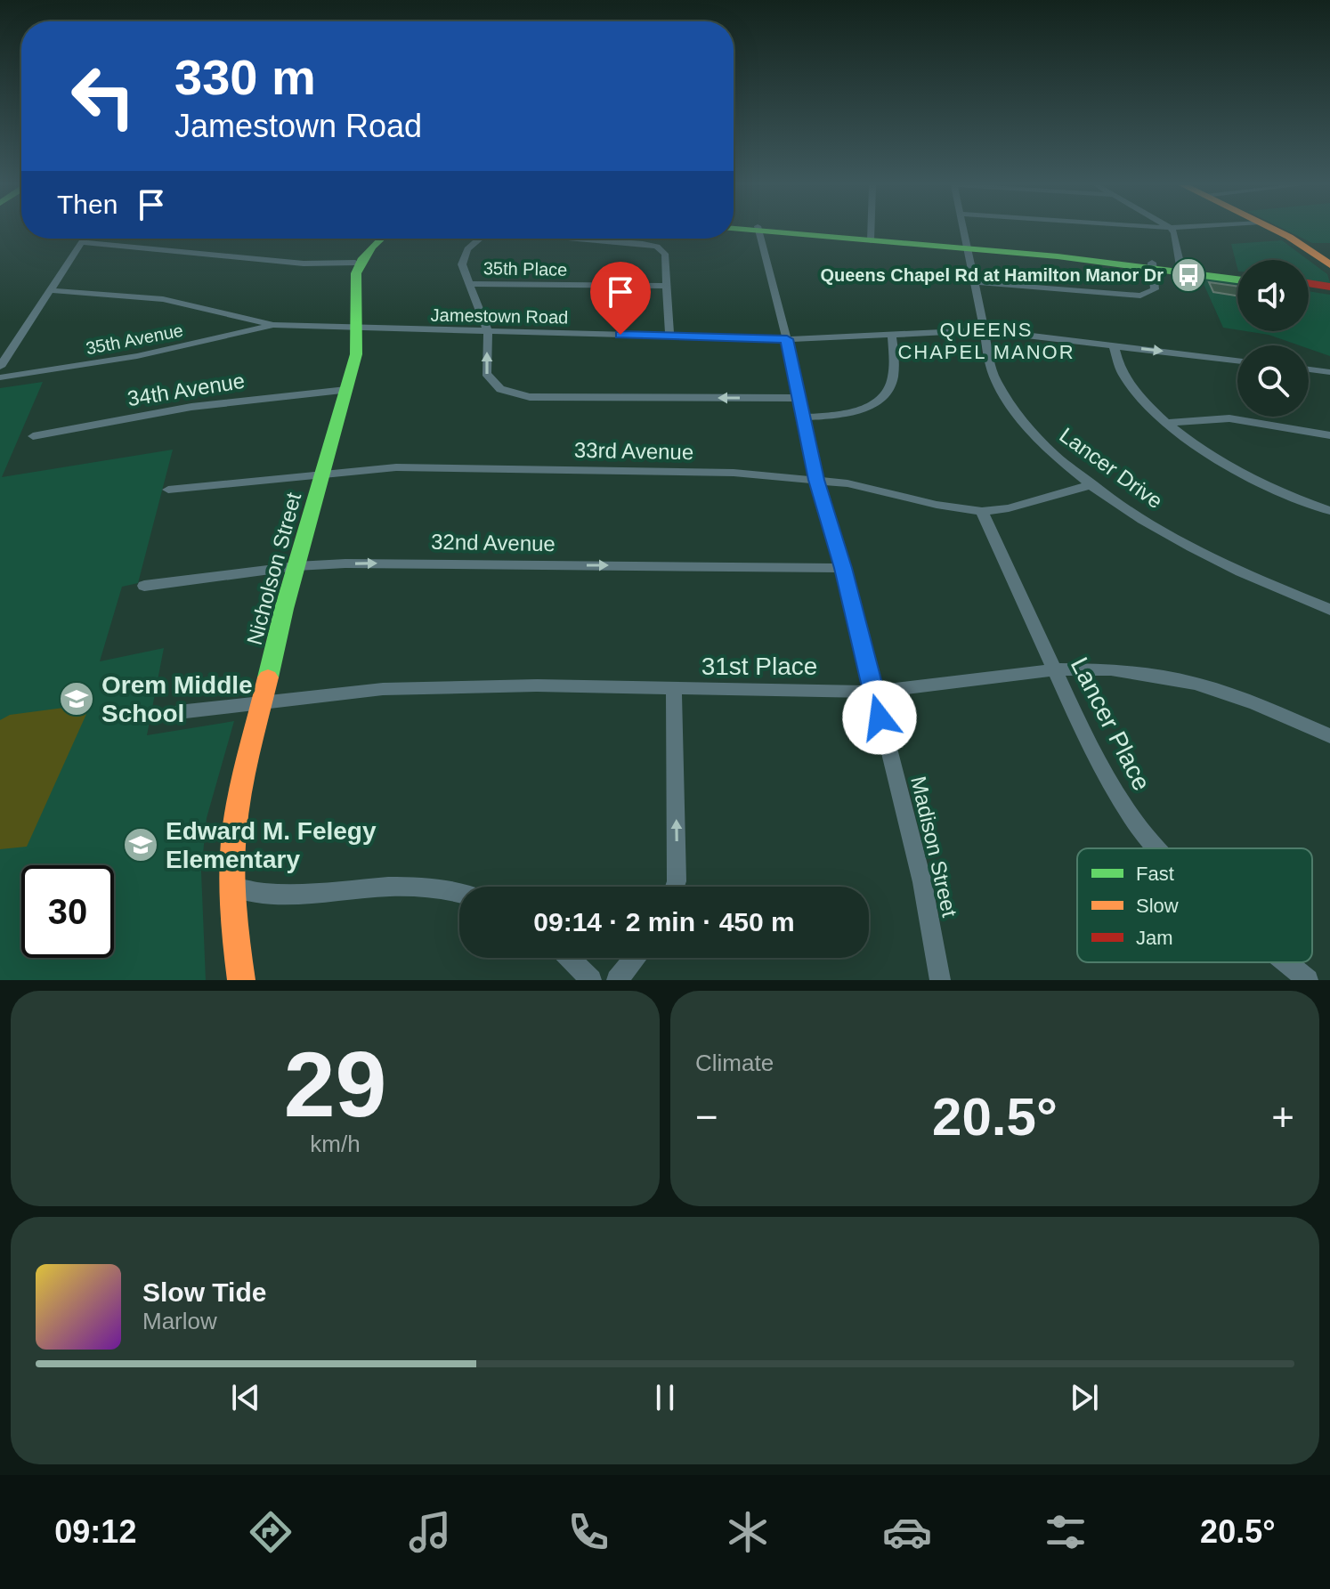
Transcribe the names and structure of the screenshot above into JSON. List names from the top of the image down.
{
  "streets": {
    "main road": ["Nicholson Street"],
    "street": [
      "35th Place",
      "Jamestown Road",
      "35th Avenue",
      "34th Avenue",
      "33rd Avenue",
      "Lancer Drive",
      "32nd Avenue",
      "31st Place",
      "Lancer Place",
      "Madison Street"
    ]
  },
  "crossings": [
    ["Jamestown Road", "35th Avenue"],
    ["Jamestown Road", "Lancer Drive"],
    ["Jamestown Road", "Nicholson Street"],
    ["Jamestown Road", "Madison Street"],
    ["34th Avenue", "Nicholson Street"],
    ["33rd Avenue", "Lancer Drive"],
    ["33rd Avenue", "Nicholson Street"],
    ["33rd Avenue", "Lancer Place"],
    ["33rd Avenue", "Madison Street"],
    ["32nd Avenue", "Nicholson Street"],
    ["32nd Avenue", "Madison Street"],
    ["Nicholson Street", "31st Place"],
    ["31st Place", "Lancer Place"],
    ["31st Place", "Madison Street"]
  ],
  "one_way": ["32nd Avenue"],
  "districts": ["QUEENS CHAPEL MANOR"],
  "places": {
    "bus stop": ["Queens Chapel Rd at Hamilton Manor Dr"],
    "school or university": ["Orem Middle School", "Edward M. Felegy Elementary"]
  },
  "legend": ["Fast", "Slow", "Jam"],
  "page": {
    "turn": ["330 m", "Jamestown Road"],
    "then": "Then",
    "limit": "30",
    "trip": "09:14 · 2 min · 450 m",
    "tile": [
      ["29", "km/h"],
      "Climate"
    ],
    "heat": ["−", "20.5°", "+"],
    "song": ["Slow Tide", "Marlow"],
    "tabs": ["09:12", "20.5°"]
  }
}
